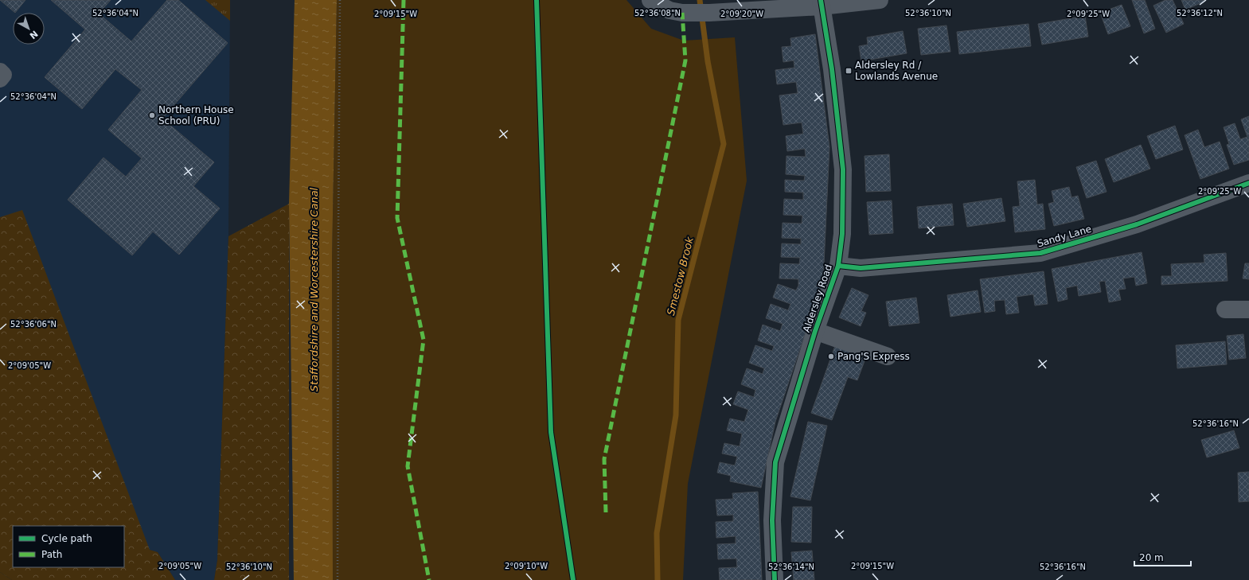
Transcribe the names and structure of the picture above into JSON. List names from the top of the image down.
{
  "streets": {
    "street": ["Sandy Lane", "Aldersley Road"]
  },
  "crossings": [
    ["Sandy Lane", "Aldersley Road"]
  ],
  "water": ["Smestow Brook", "Staffordshire and Worcestershire Canal"],
  "places": {
    "transit": ["Aldersley Rd / Lowlands Avenue"],
    "other": ["Northern House School (PRU)", "Pang'S Express"]
  },
  "legend": ["Cycle path", "Path"],
  "scale_bar": "20 m",
  "north": "bottom right",
  "coordinates": [
    "52°36'04\"N",
    "52°36'08\"N",
    "52°36'10\"N",
    "52°36'12\"N",
    "2°09'15\"W",
    "2°09'20\"W",
    "2°09'25\"W",
    "52°36'06\"N",
    "2°09'05\"W",
    "52°36'16\"N",
    "2°09'10\"W",
    "52°36'14\"N"
  ]
}
